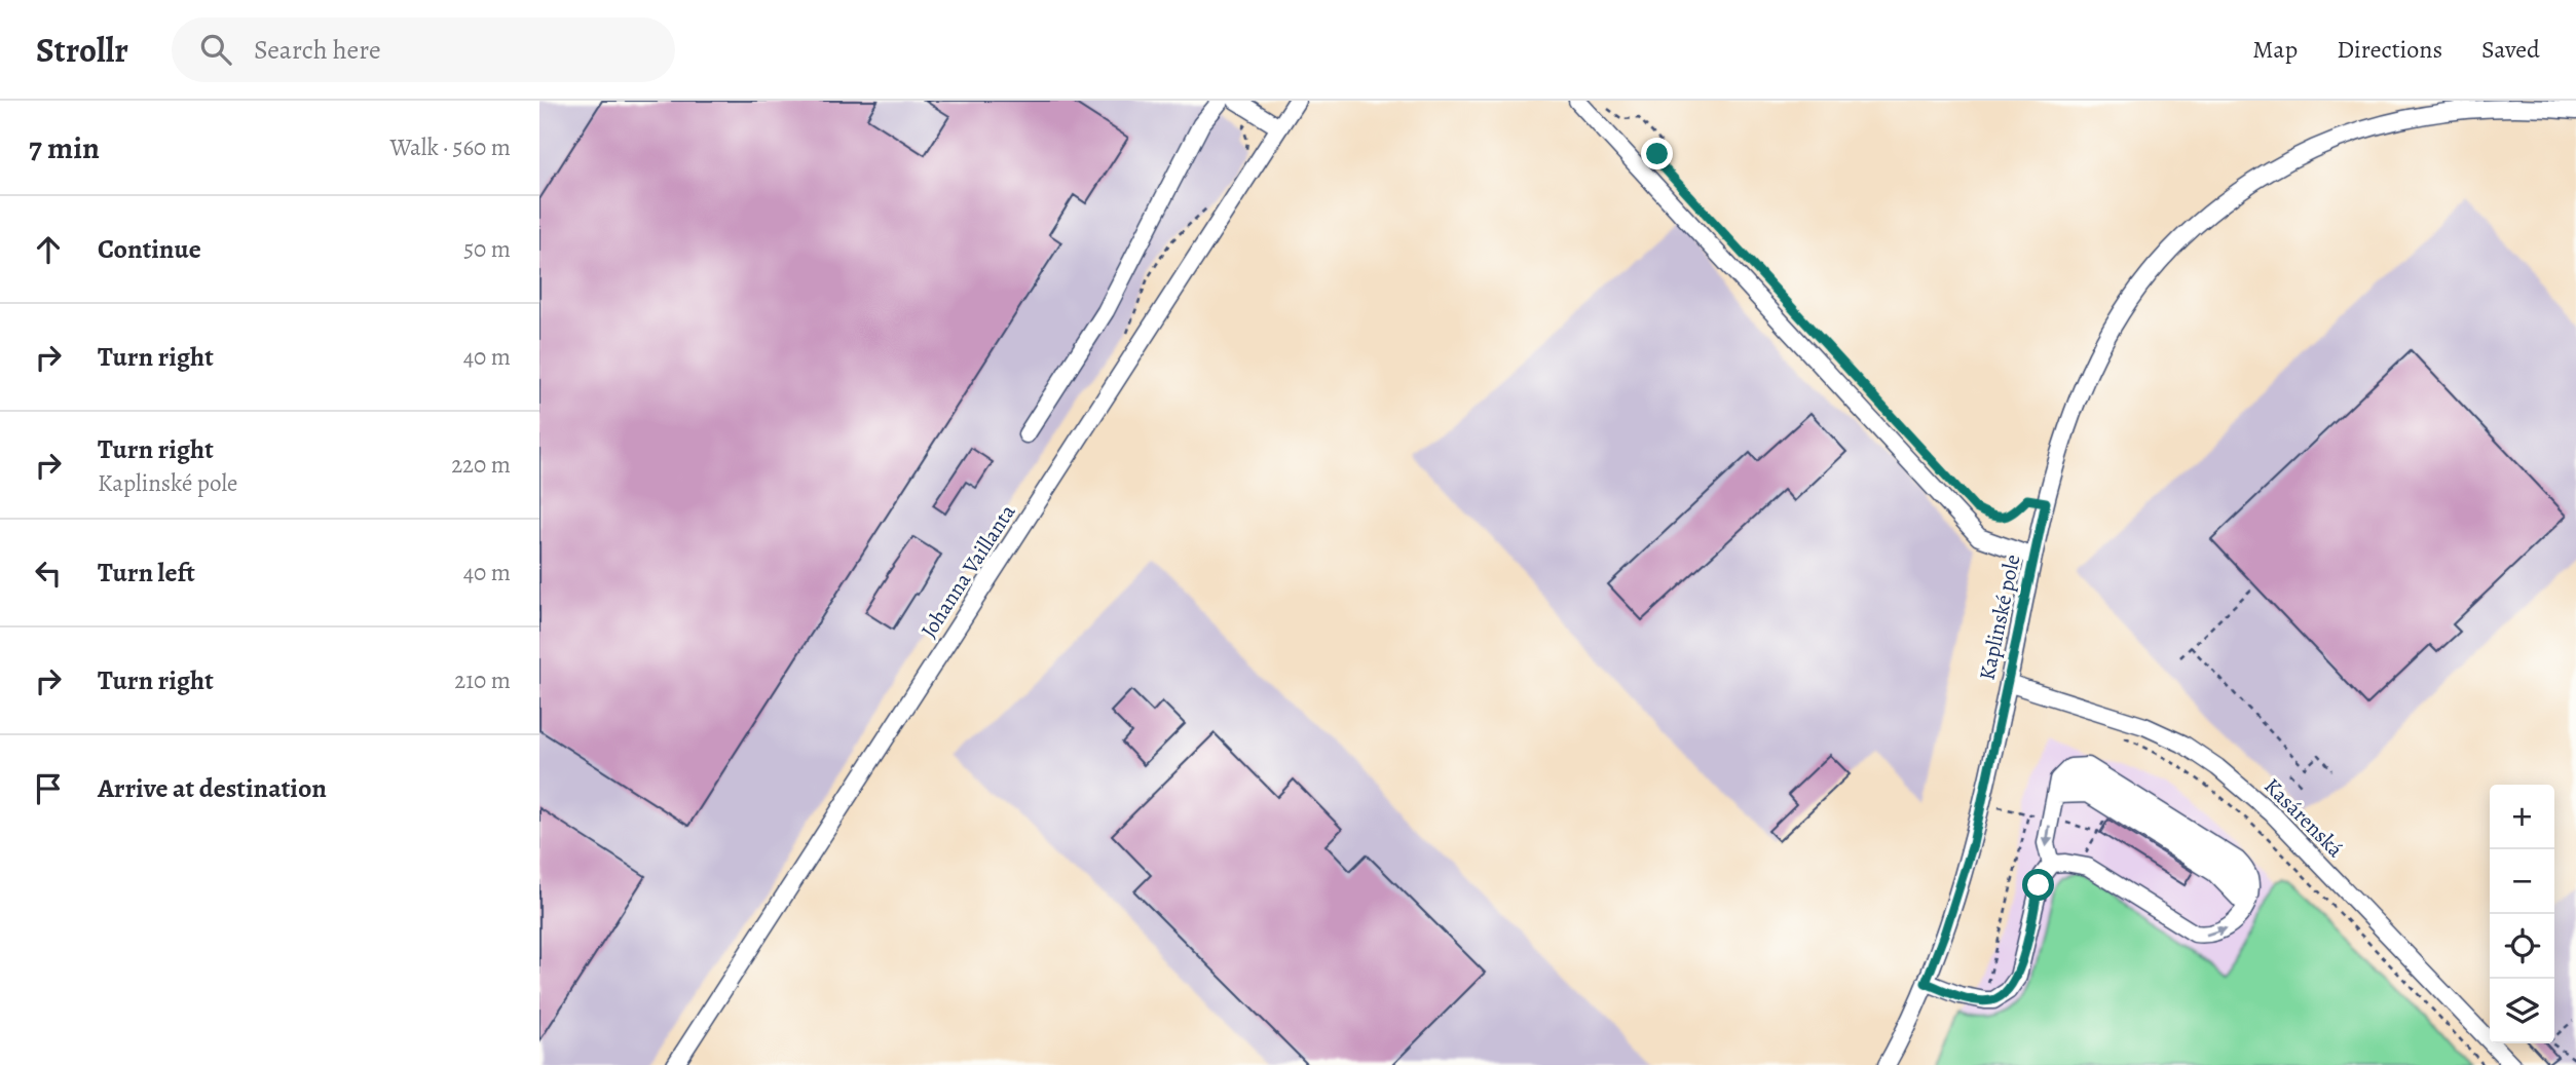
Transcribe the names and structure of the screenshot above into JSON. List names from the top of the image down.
{
  "streets": {
    "street": ["Johanna Vaillanta", "Kaplinské pole", "Kasárenská"]
  },
  "crossings": [
    ["Kaplinské pole", "Kasárenská"]
  ],
  "page": {
    "header": "Strollr",
    "search": "Search here",
    "nav": ["Map", "Directions", "Saved"],
    "heading": ["7 min", "Walk · 560 m"],
    "list": [
      ["Continue", "50 m"],
      ["Turn right", "40 m"],
      ["Turn right", "Kaplinské pole", "220 m"],
      ["Turn left", "40 m"],
      ["Turn right", "210 m"],
      "Arrive at destination"
    ],
    "map_buttons": ["+", "−"]
  }
}
